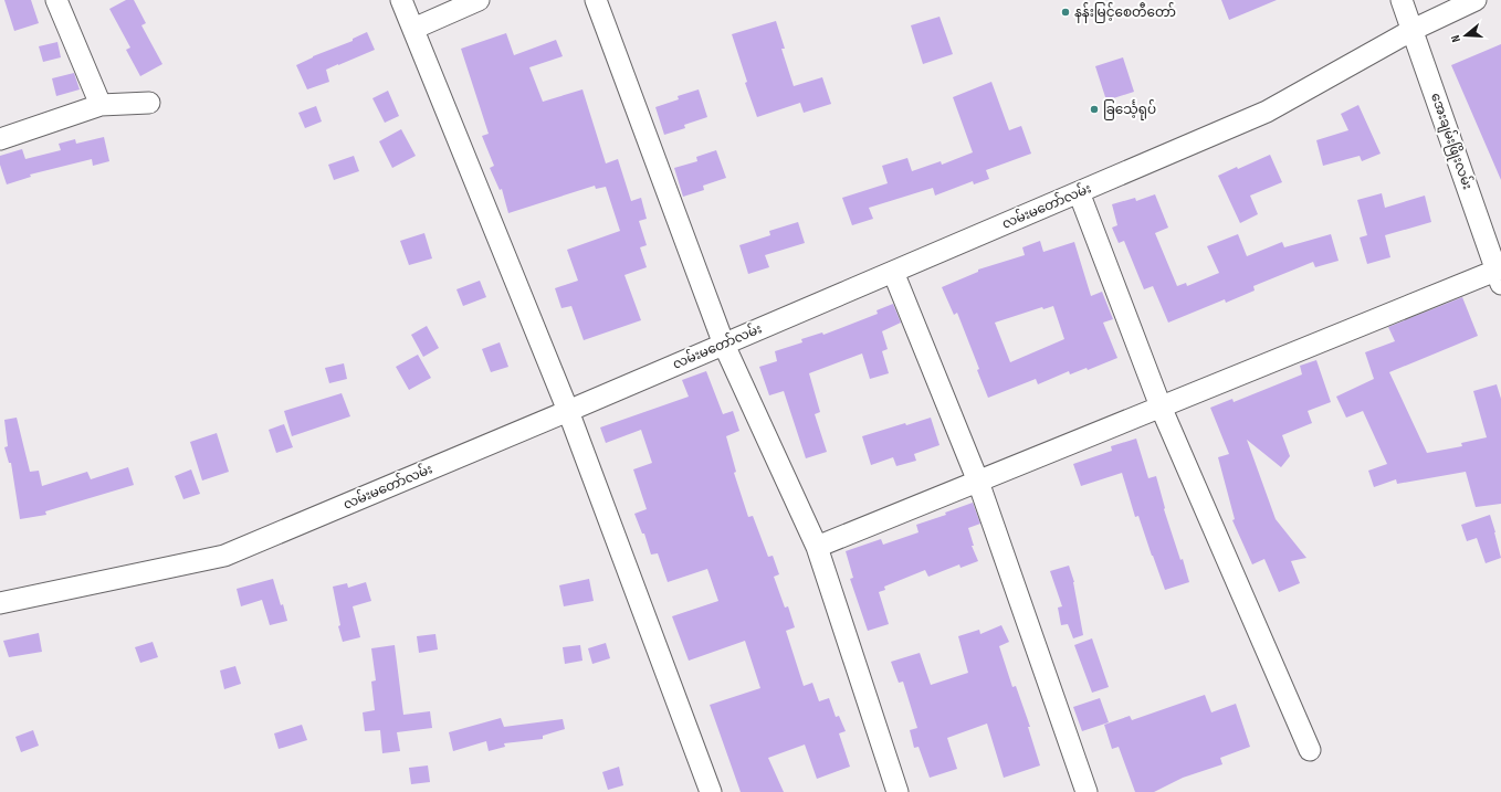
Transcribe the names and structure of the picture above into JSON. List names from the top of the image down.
{
  "streets": {
    "street": ["အေးချမ်းဖြိုးလမ်း", "လမ်းမတော်လမ်း"]
  },
  "crossings": [
    ["အေးချမ်းဖြိုးလမ်း", "လမ်းမတော်လမ်း"]
  ],
  "places": ["နန်းမြင့်စေတီတော်", "ခြင်္သေ့ရုပ်"],
  "north": "left"
}
